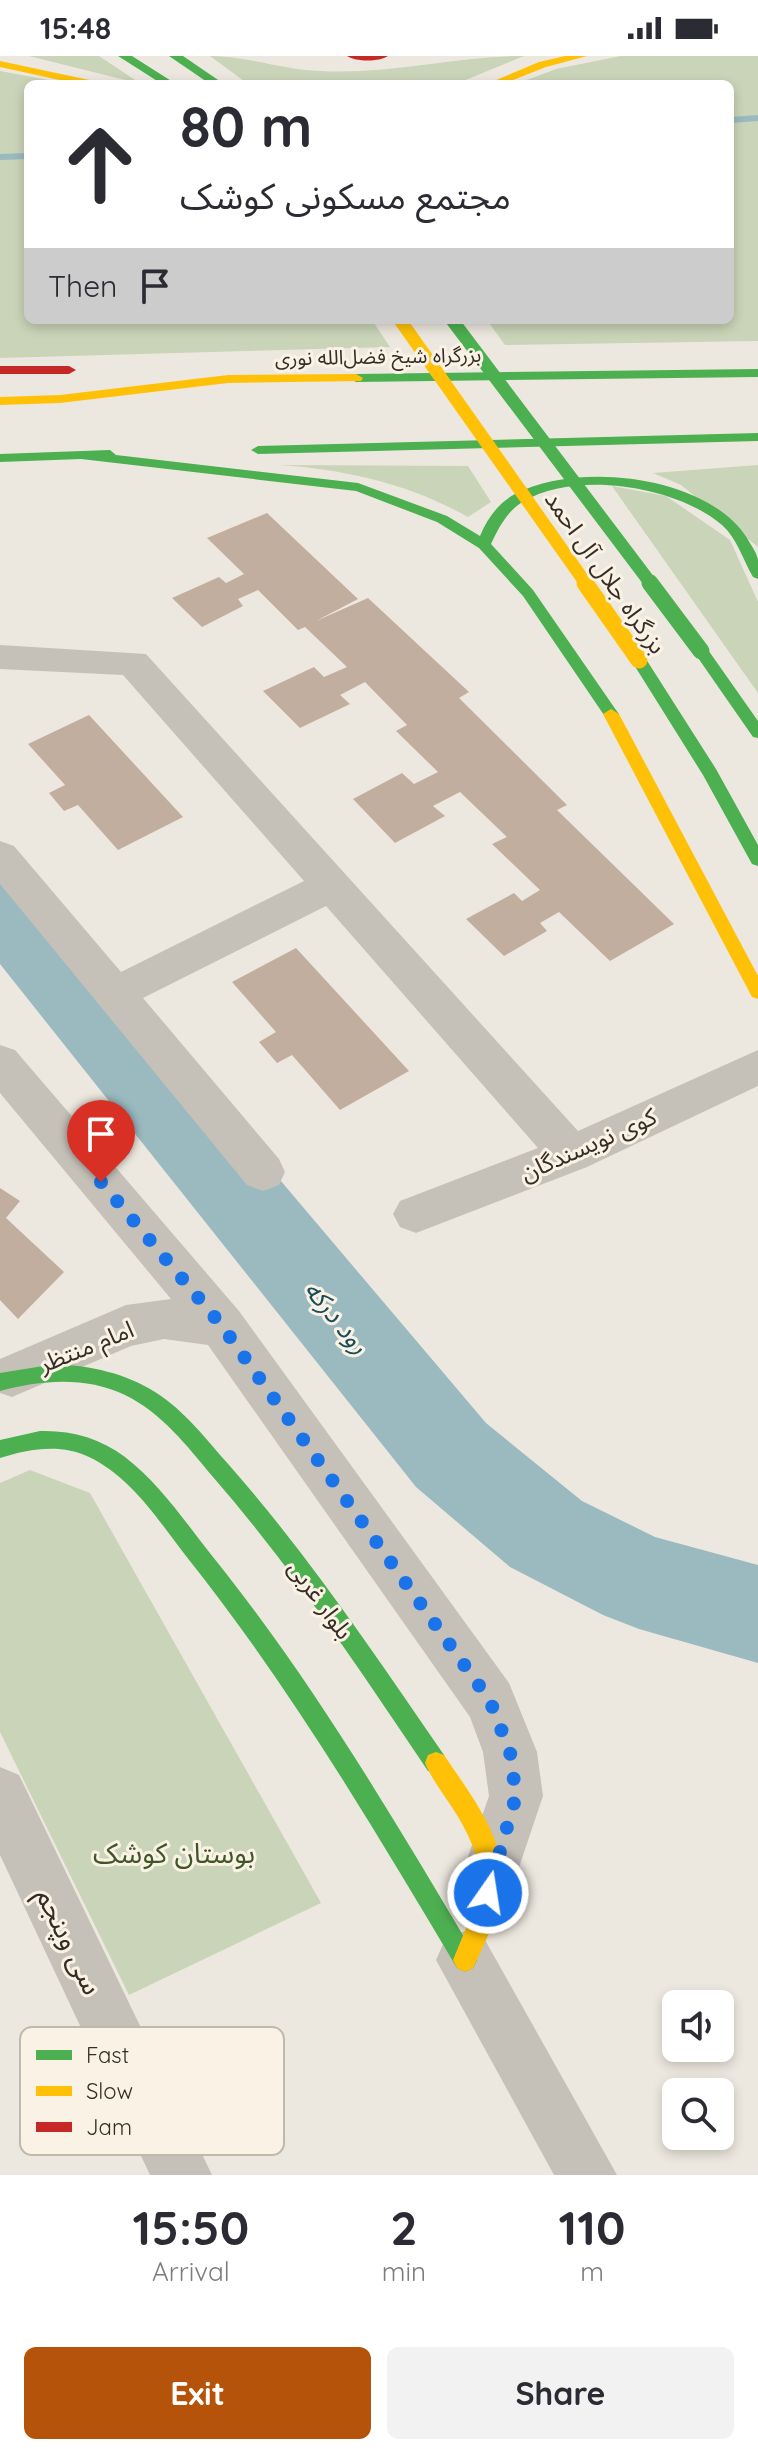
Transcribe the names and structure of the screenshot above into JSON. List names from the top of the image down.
{
  "streets": {
    "main road": ["بزرگراه شیخ فضل‌الله نوری", "بزرگراه جلال آل احمد", "بلوار غربی"],
    "street": ["کوی نویسندگان", "امام منتظر", "سی وپنجم"]
  },
  "crossings": [
    ["امام منتظر", "بلوار غربی"]
  ],
  "water": ["رود درکه"],
  "parks": ["بوستان کوشک"],
  "legend": ["Fast", "Slow", "Jam"],
  "page": {
    "status": "15:48",
    "turn": ["80 m", "مجتمع مسکونی کوشک"],
    "then": "Then",
    "eta": [
      "15:50",
      "Arrival",
      "2",
      "min",
      "110",
      "m"
    ],
    "buttons": ["Exit", "Share"]
  }
}
